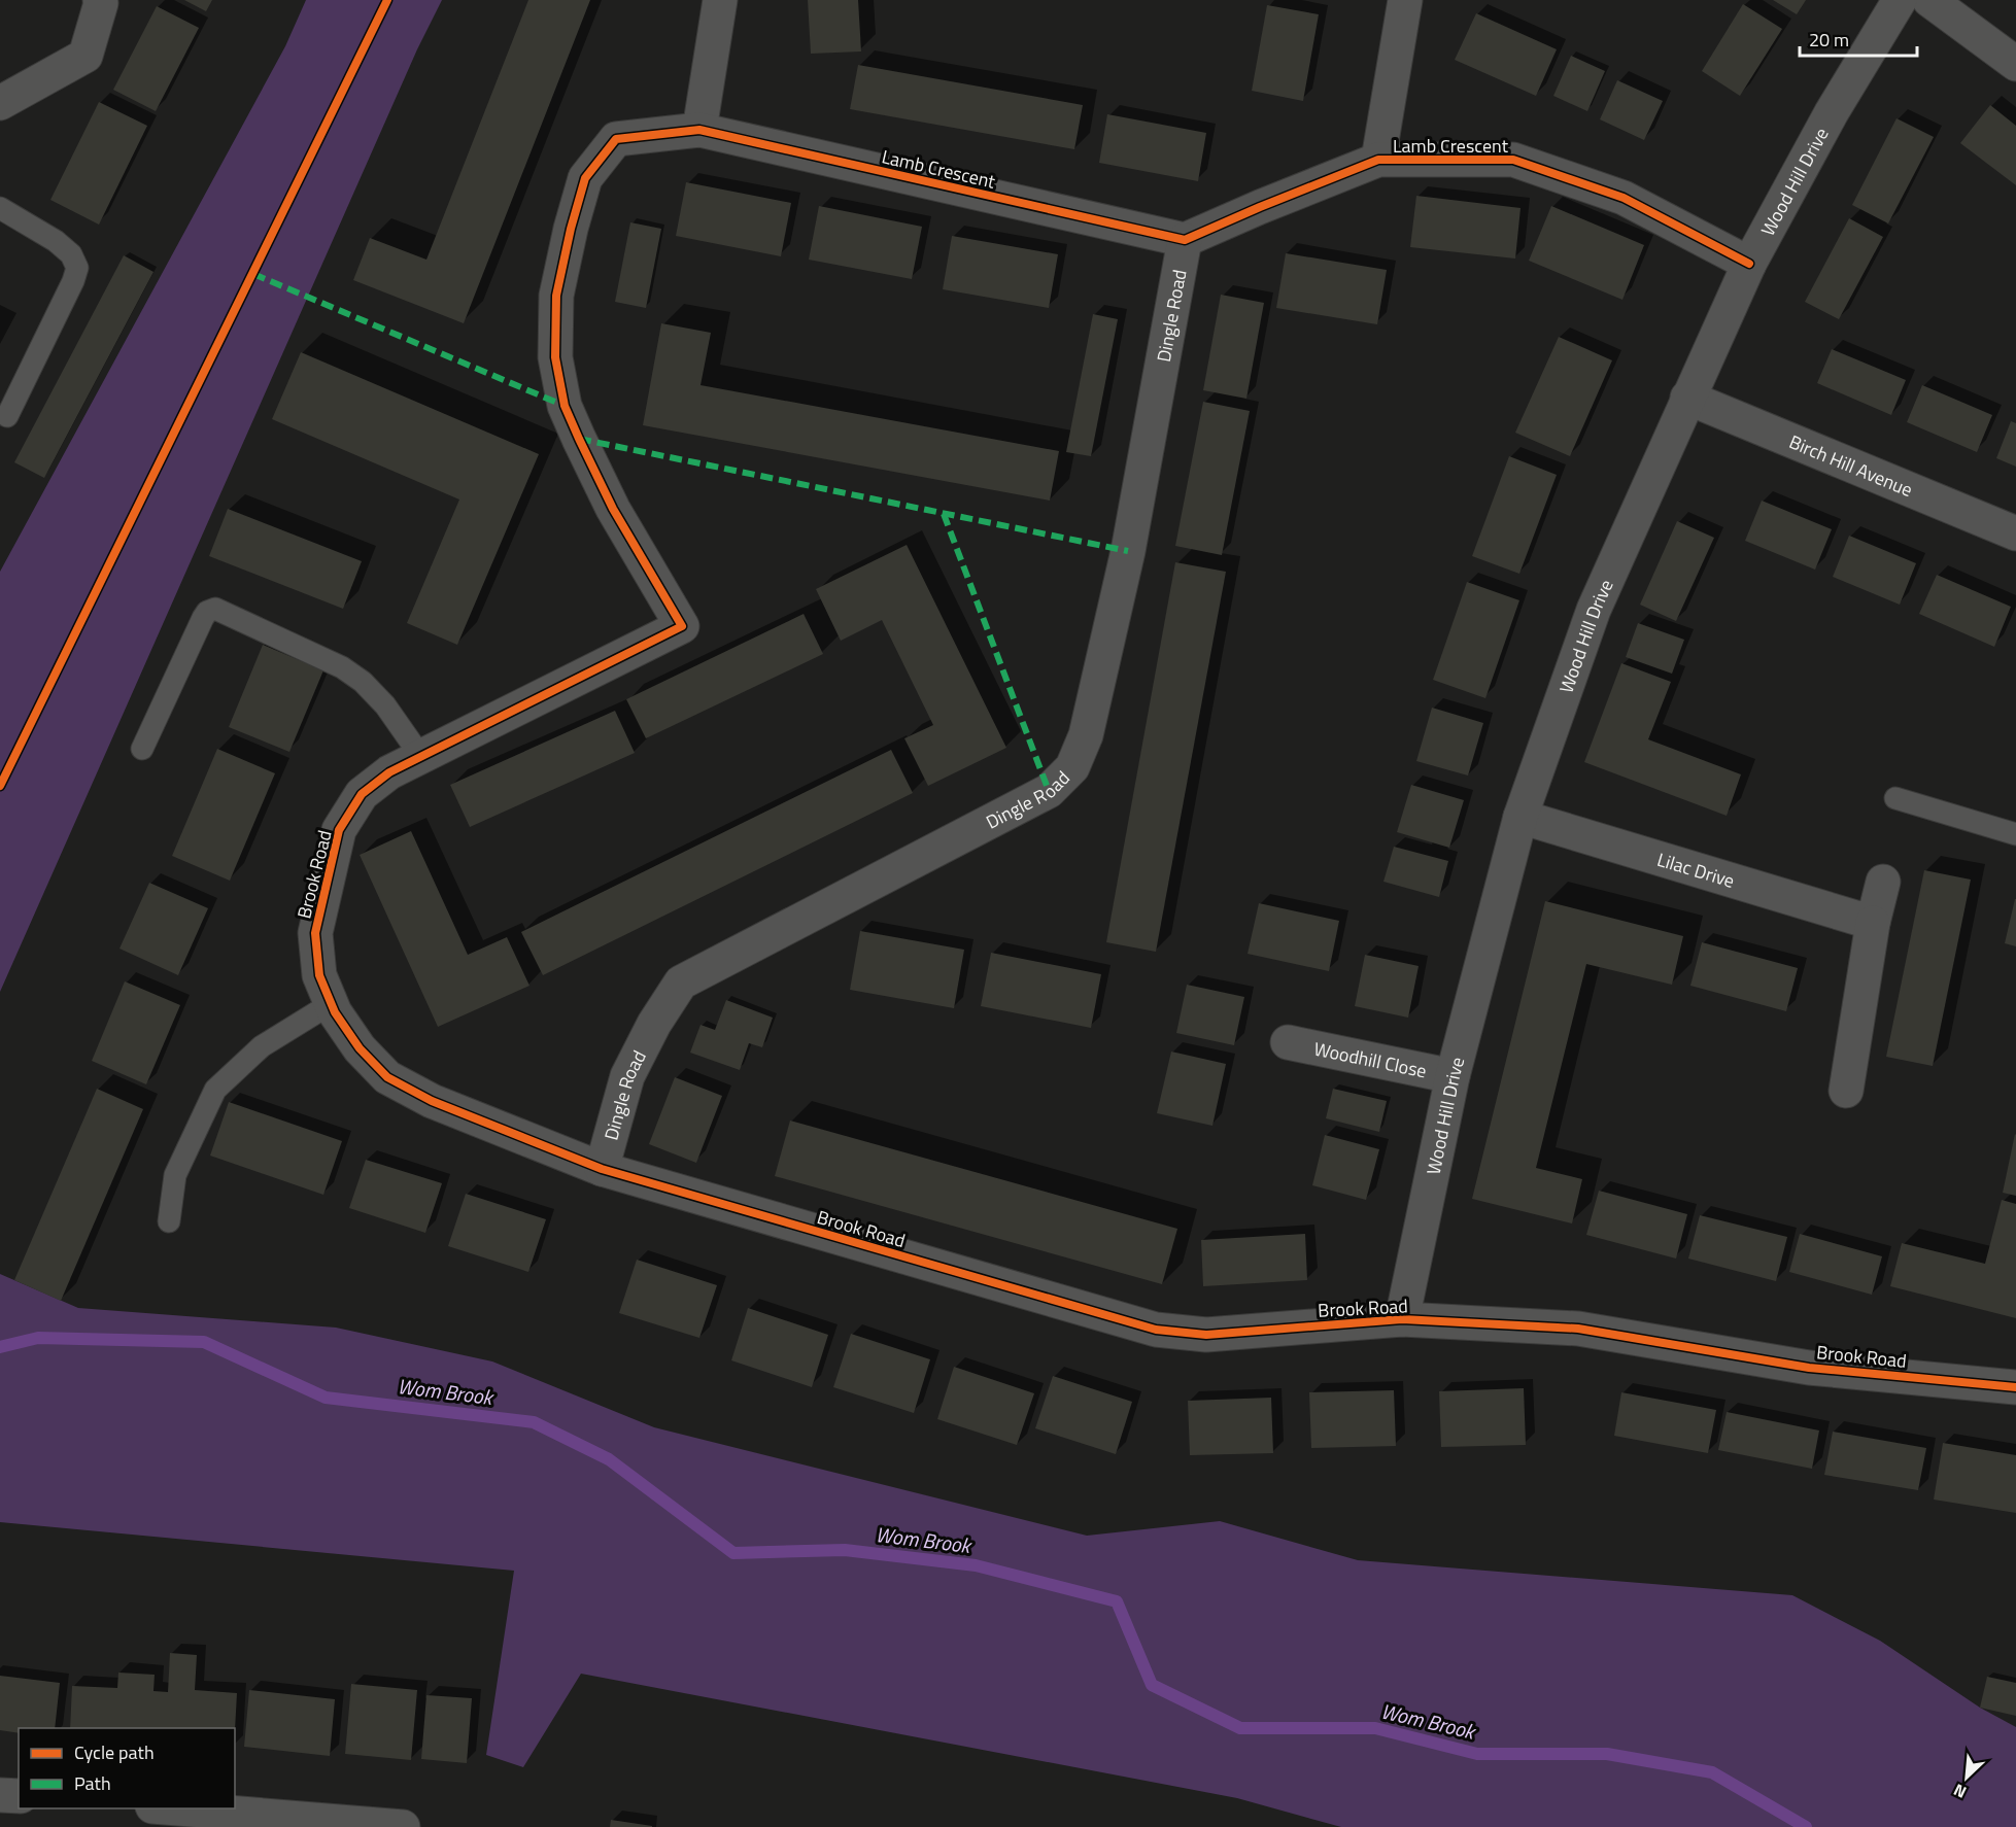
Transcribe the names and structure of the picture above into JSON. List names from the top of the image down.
{
  "streets": {
    "street": [
      "Lamb Crescent",
      "Wood Hill Drive",
      "Dingle Road",
      "Birch Hill Avenue",
      "Lilac Drive",
      "Brook Road",
      "Woodhill Close"
    ]
  },
  "crossings": [
    ["Lamb Crescent", "Wood Hill Drive"],
    ["Lamb Crescent", "Dingle Road"],
    ["Lamb Crescent", "Brook Road"],
    ["Wood Hill Drive", "Birch Hill Avenue"],
    ["Wood Hill Drive", "Lilac Drive"],
    ["Wood Hill Drive", "Brook Road"],
    ["Wood Hill Drive", "Woodhill Close"],
    ["Dingle Road", "Brook Road"]
  ],
  "water": ["Wom Brook"],
  "legend": ["Cycle path", "Path"],
  "scale_bar": "20 m",
  "north": "bottom left"
}
